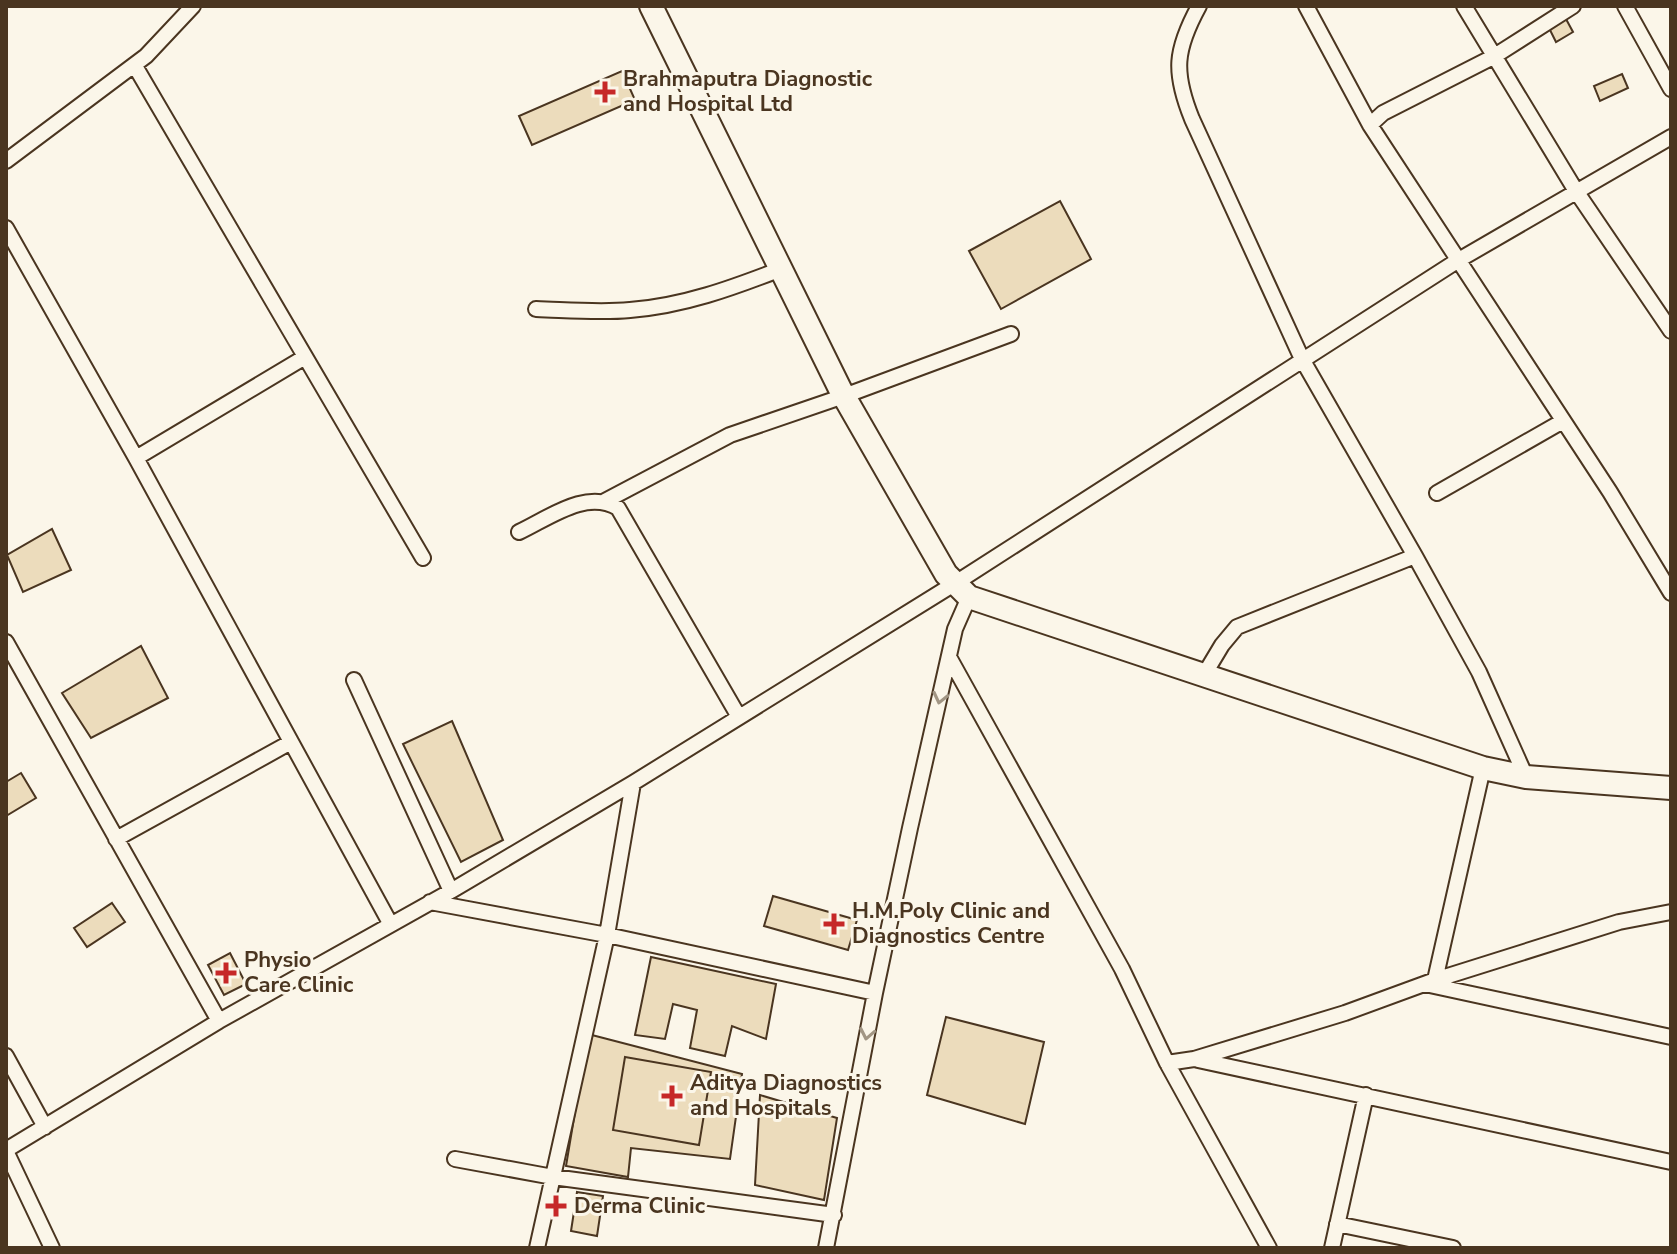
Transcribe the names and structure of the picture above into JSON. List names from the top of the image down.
{
  "places": {
    "health": [
      "Brahmaputra Diagnostic and Hospital Ltd",
      "H.M.Poly Clinic and Diagnostics Centre",
      "Physio Care Clinic",
      "Aditya Diagnostics and Hospitals",
      "Derma Clinic"
    ]
  }
}
